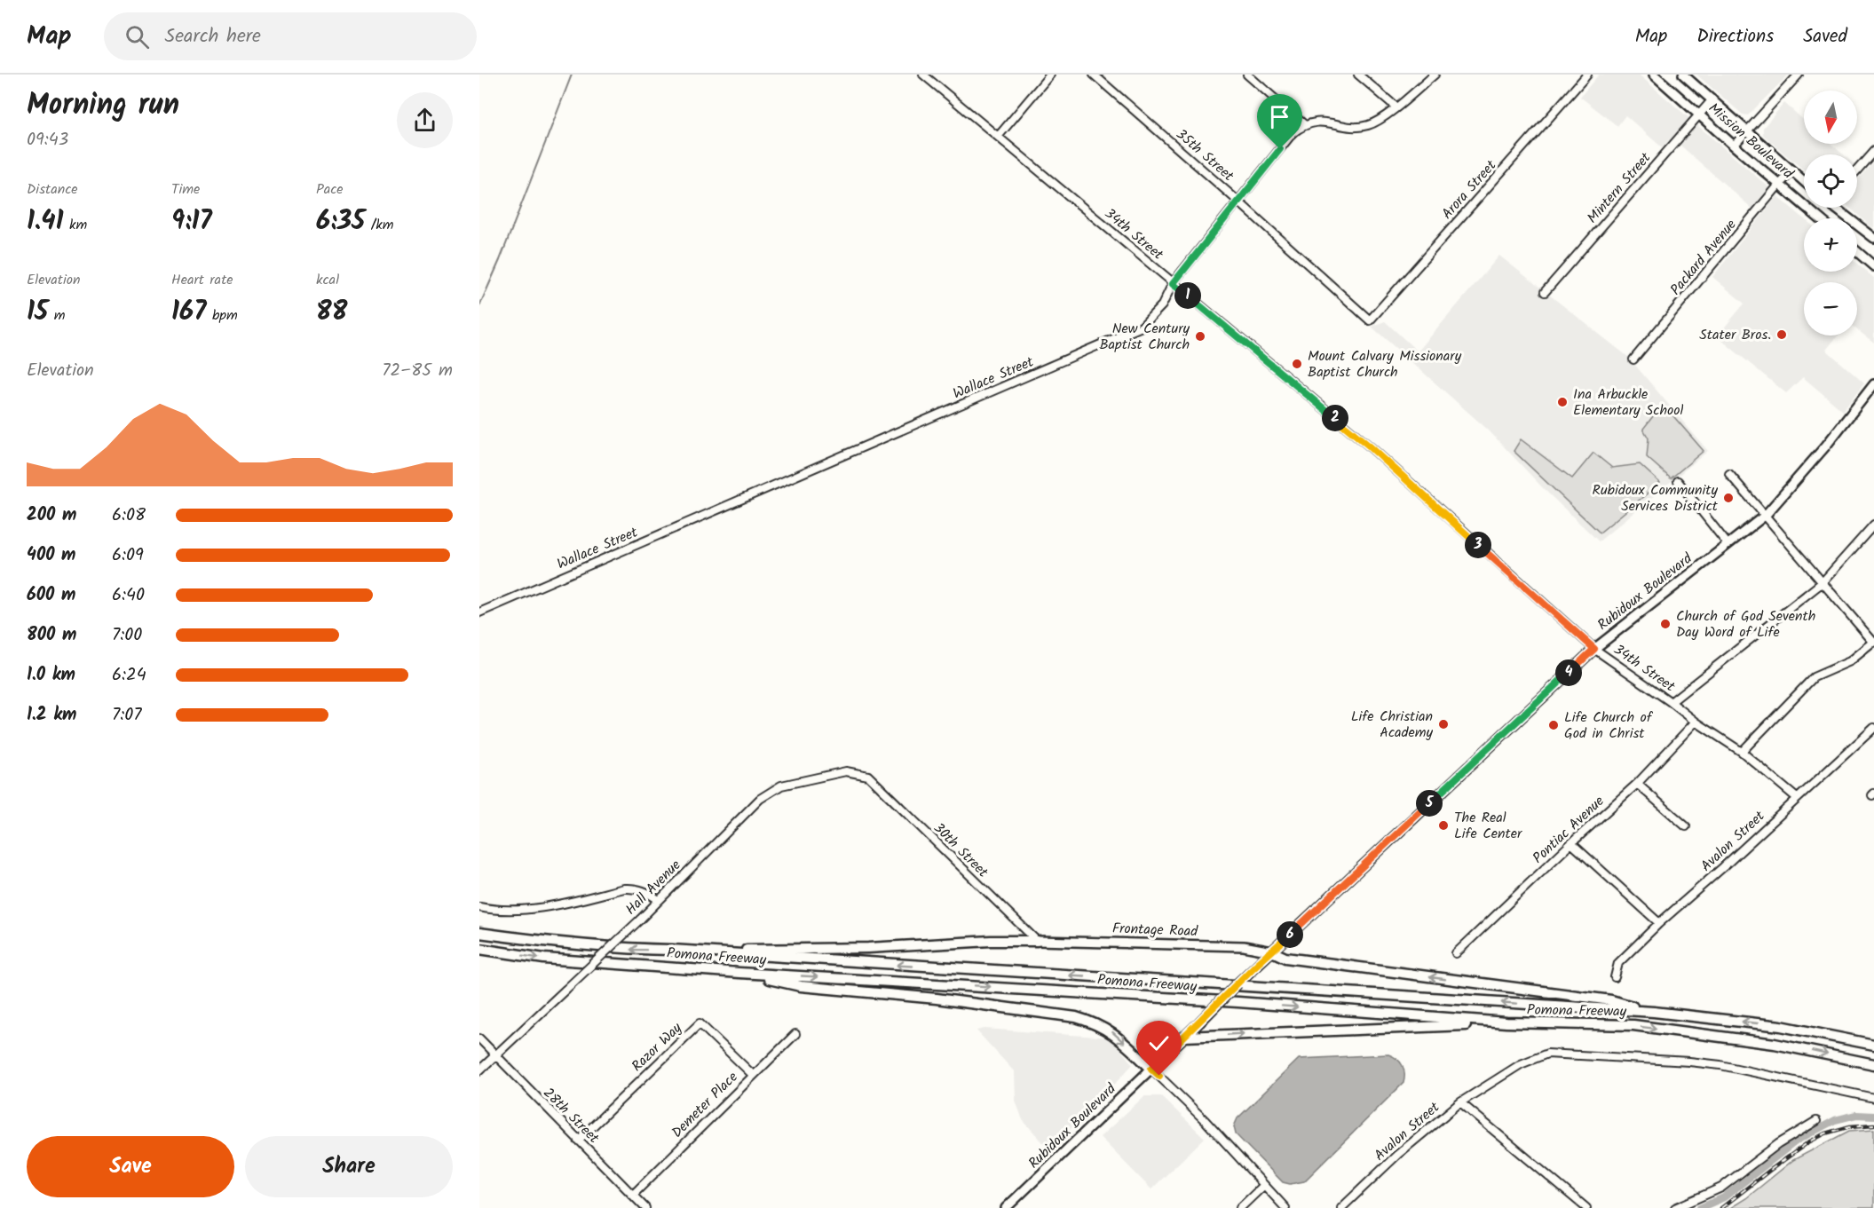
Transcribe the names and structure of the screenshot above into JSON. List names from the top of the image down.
{
  "streets": {
    "highway": ["Pomona Freeway"],
    "main road": ["Mission Boulevard", "Rubidoux Boulevard", "Frontage Road"],
    "street": [
      "35th Street",
      "Mintern Street",
      "Arora Street",
      "34th Street",
      "Packard Avenue",
      "Wallace Street",
      "Pontiac Avenue",
      "Avalon Street",
      "30th Street",
      "Hall Avenue",
      "Razor Way",
      "Demeter Place",
      "28th Street"
    ]
  },
  "crossings": [
    ["Mission Boulevard", "Mintern Street"],
    ["Mission Boulevard", "Packard Avenue"],
    ["35th Street", "Arora Street"],
    ["35th Street", "Wallace Street"],
    ["34th Street", "Wallace Street"],
    ["34th Street", "Rubidoux Boulevard"],
    ["34th Street", "Pontiac Avenue"],
    ["34th Street", "Avalon Street"],
    ["Rubidoux Boulevard", "Frontage Road"],
    ["30th Street", "Hall Avenue"],
    ["30th Street", "Frontage Road"],
    ["Hall Avenue", "28th Street"],
    ["Razor Way", "Demeter Place"],
    ["Razor Way", "28th Street"],
    ["Demeter Place", "28th Street"]
  ],
  "places": [
    "Stater Bros.",
    "New Century Baptist Church",
    "Mount Calvary Missionary Baptist Church",
    "Ina Arbuckle Elementary School",
    "Rubidoux Community Services District",
    "Church of God Seventh Day Word of Life",
    "Life Christian Academy",
    "Life Church of God in Christ",
    "The Real Life Center"
  ],
  "north": "bottom",
  "page": {
    "header": "Map",
    "search": "Search here",
    "nav": ["Map", "Directions", "Saved"],
    "heading": ["Morning run", "09:43"],
    "map_buttons": ["+", "−"],
    "stats": [
      ["Distance", "1.41 km"],
      ["Time", "9:17"],
      ["Pace", "6:35 /km"],
      ["Elevation", "15 m"],
      ["Heart rate", "167 bpm"],
      ["kcal", "88"]
    ],
    "pins": [
      "1",
      "2",
      "3",
      "4",
      "5",
      "6"
    ],
    "chart": ["Elevation", "72–85 m"],
    "list": [
      {
        "name": "200 m",
        "note": "6:08"
      },
      {
        "name": "400 m",
        "note": "6:09"
      },
      {
        "name": "600 m",
        "note": "6:40"
      },
      {
        "name": "800 m",
        "note": "7:00"
      },
      {
        "name": "1.0 km",
        "note": "6:24"
      },
      {
        "name": "1.2 km",
        "note": "7:07"
      }
    ],
    "buttons": ["Save", "Share"]
  }
}
